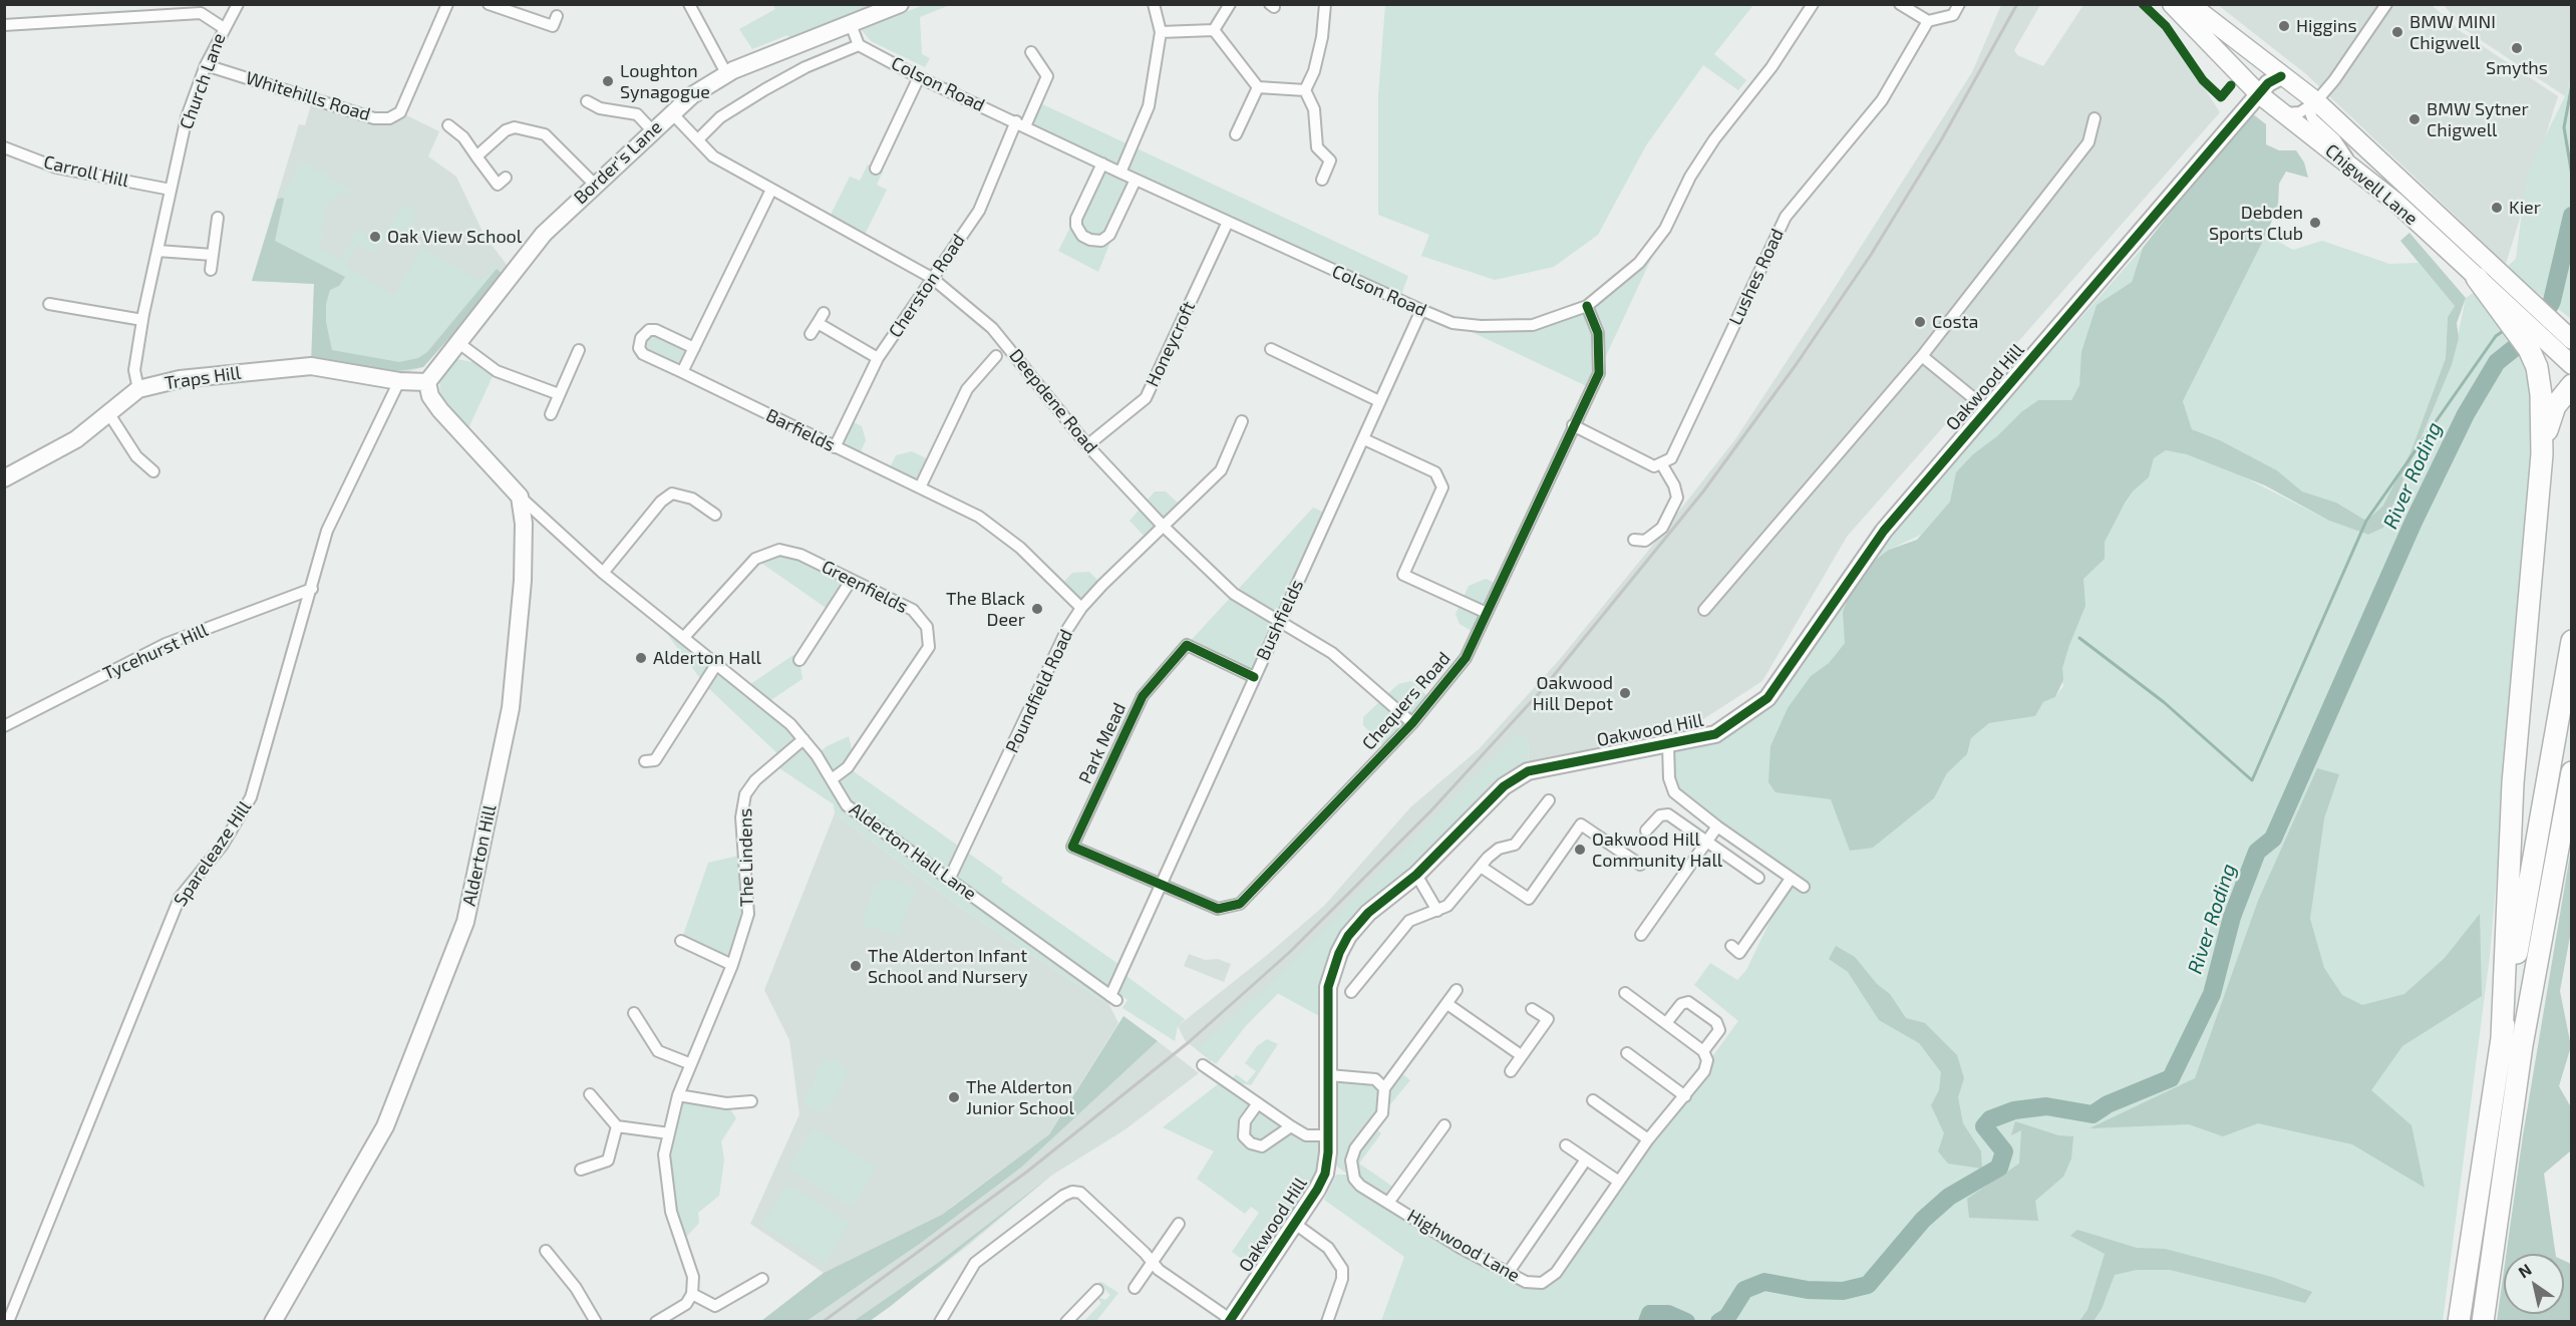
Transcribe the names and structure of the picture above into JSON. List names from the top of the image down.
{
  "streets": {
    "main road": ["Chigwell Lane"],
    "street": [
      "Church Lane",
      "Colson Road",
      "Whitehills Road",
      "Border's Lane",
      "Carroll Hill",
      "Lushes Road",
      "Cherston Road",
      "Honeycroft",
      "Traps Hill",
      "Oakwood Hill",
      "Deepdene Road",
      "Barfields",
      "Greenfields",
      "Bushfields",
      "Tycehurst Hill",
      "Poundfield Road",
      "Chequers Road",
      "Park Mead",
      "Alderton Hall Lane",
      "Spareleaze Hill",
      "Alderton Hill",
      "The Lindens",
      "Highwood Lane"
    ]
  },
  "crossings": [
    ["Church Lane", "Whitehills Road"],
    ["Church Lane", "Carroll Hill"],
    ["Church Lane", "Traps Hill"],
    ["Colson Road", "Cherston Road"],
    ["Colson Road", "Honeycroft"],
    ["Colson Road", "Bushfields"],
    ["Colson Road", "Chequers Road"],
    ["Border's Lane", "Traps Hill"],
    ["Border's Lane", "Deepdene Road"],
    ["Chigwell Lane", "Oakwood Hill"],
    ["Cherston Road", "Deepdene Road"],
    ["Cherston Road", "Barfields"],
    ["Honeycroft", "Deepdene Road"],
    ["Traps Hill", "Spareleaze Hill"],
    ["Deepdene Road", "Bushfields"],
    ["Deepdene Road", "Poundfield Road"],
    ["Deepdene Road", "Chequers Road"],
    ["Barfields", "Poundfield Road"],
    ["Greenfields", "Alderton Hall Lane"],
    ["Bushfields", "Chequers Road"],
    ["Bushfields", "Park Mead"],
    ["Bushfields", "Alderton Hall Lane"],
    ["Tycehurst Hill", "Spareleaze Hill"],
    ["Poundfield Road", "Alderton Hall Lane"],
    ["Chequers Road", "Park Mead"],
    ["Alderton Hall Lane", "Alderton Hill"],
    ["Alderton Hall Lane", "The Lindens"]
  ],
  "water": ["River Roding"],
  "places": [
    "Higgins",
    "BMW MINI Chigwell",
    "Smyths",
    "Loughton Synagogue",
    "BMW Sytner Chigwell",
    "Kier",
    "Debden Sports Club",
    "Oak View School",
    "Costa",
    "The Black Deer",
    "Alderton Hall",
    "Oakwood Hill Depot",
    "Oakwood Hill Community Hall",
    "The Alderton Infant School and Nursery",
    "The Alderton Junior School"
  ],
  "north": "top left"
}
